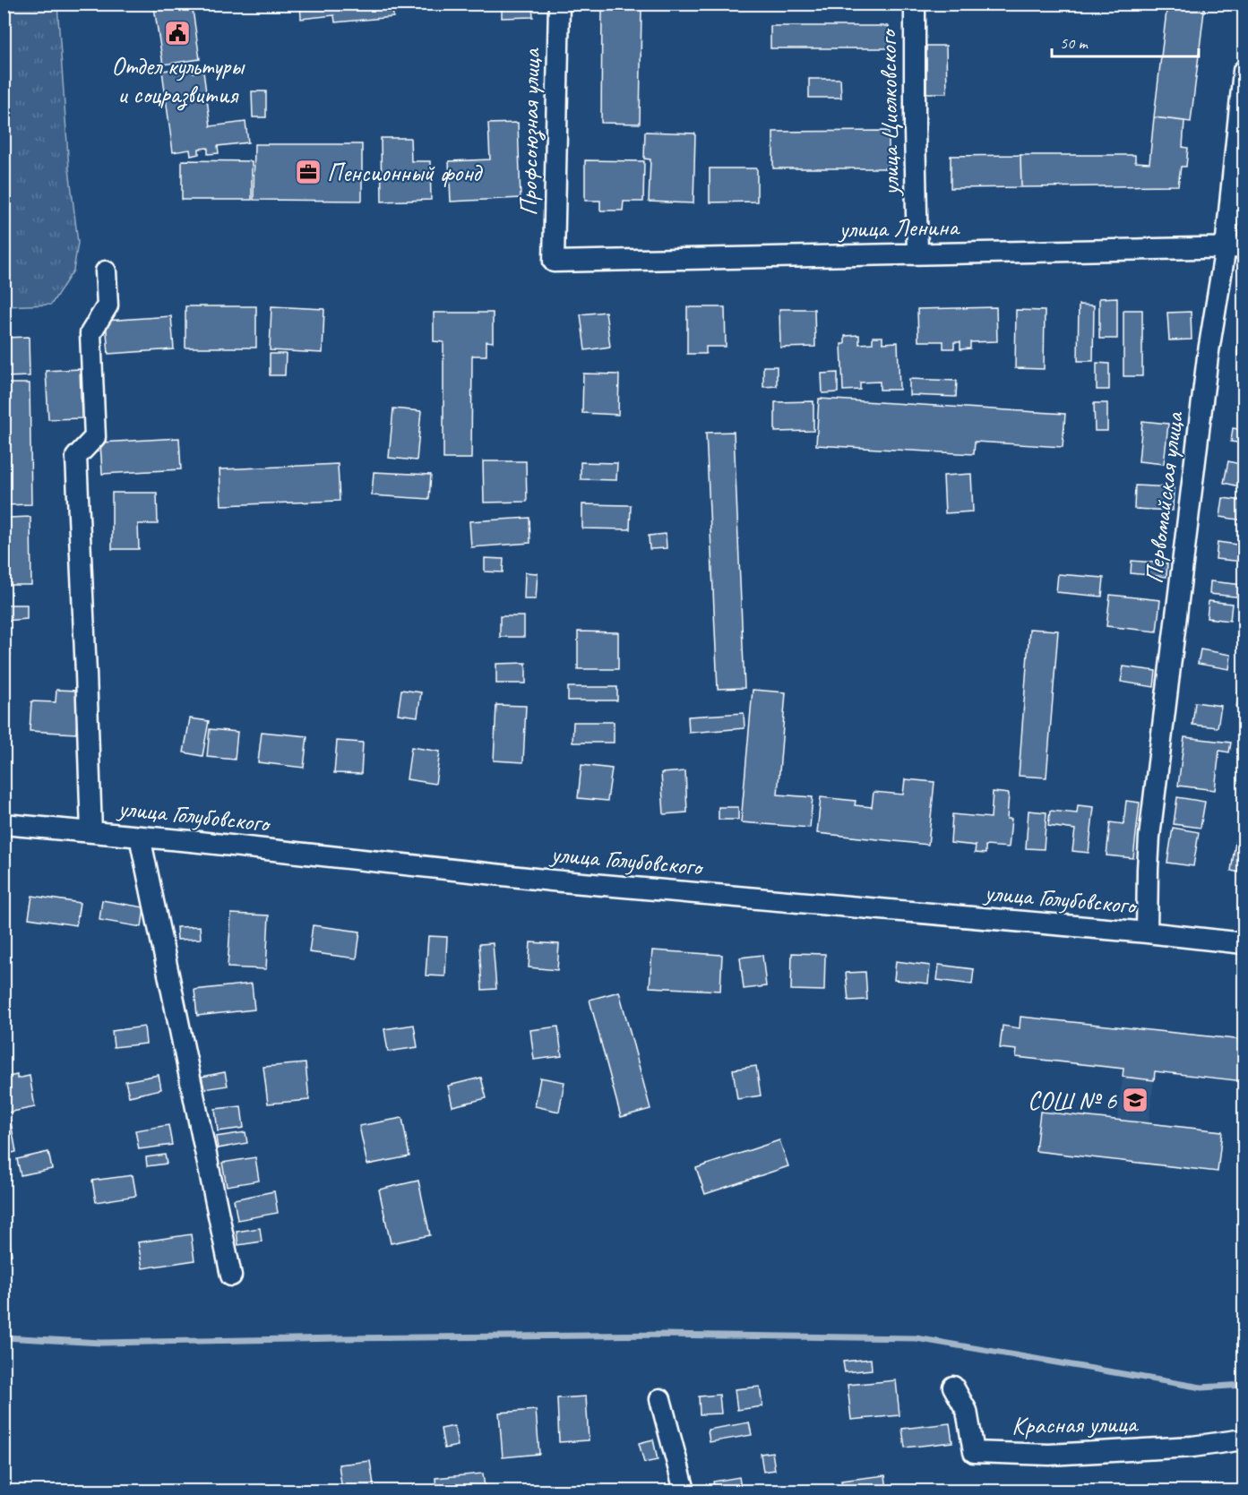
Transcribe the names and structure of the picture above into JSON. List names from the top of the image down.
{
  "streets": {
    "street": [
      "улица Циолковского",
      "Профсоюзная улица",
      "улица Ленина",
      "Первомайская улица",
      "улица Голубовского",
      "Красная улица"
    ]
  },
  "crossings": [
    ["улица Циолковского", "улица Ленина"],
    ["Профсоюзная улица", "улица Ленина"],
    ["улица Ленина", "Первомайская улица"],
    ["Первомайская улица", "улица Голубовского"]
  ],
  "places": {
    "public building": ["Отдел культуры и соцразвития"],
    "office": ["Пенсионный фонд"],
    "school or university": ["СОШ № 6"]
  },
  "scale_bar": "50 m"
}
